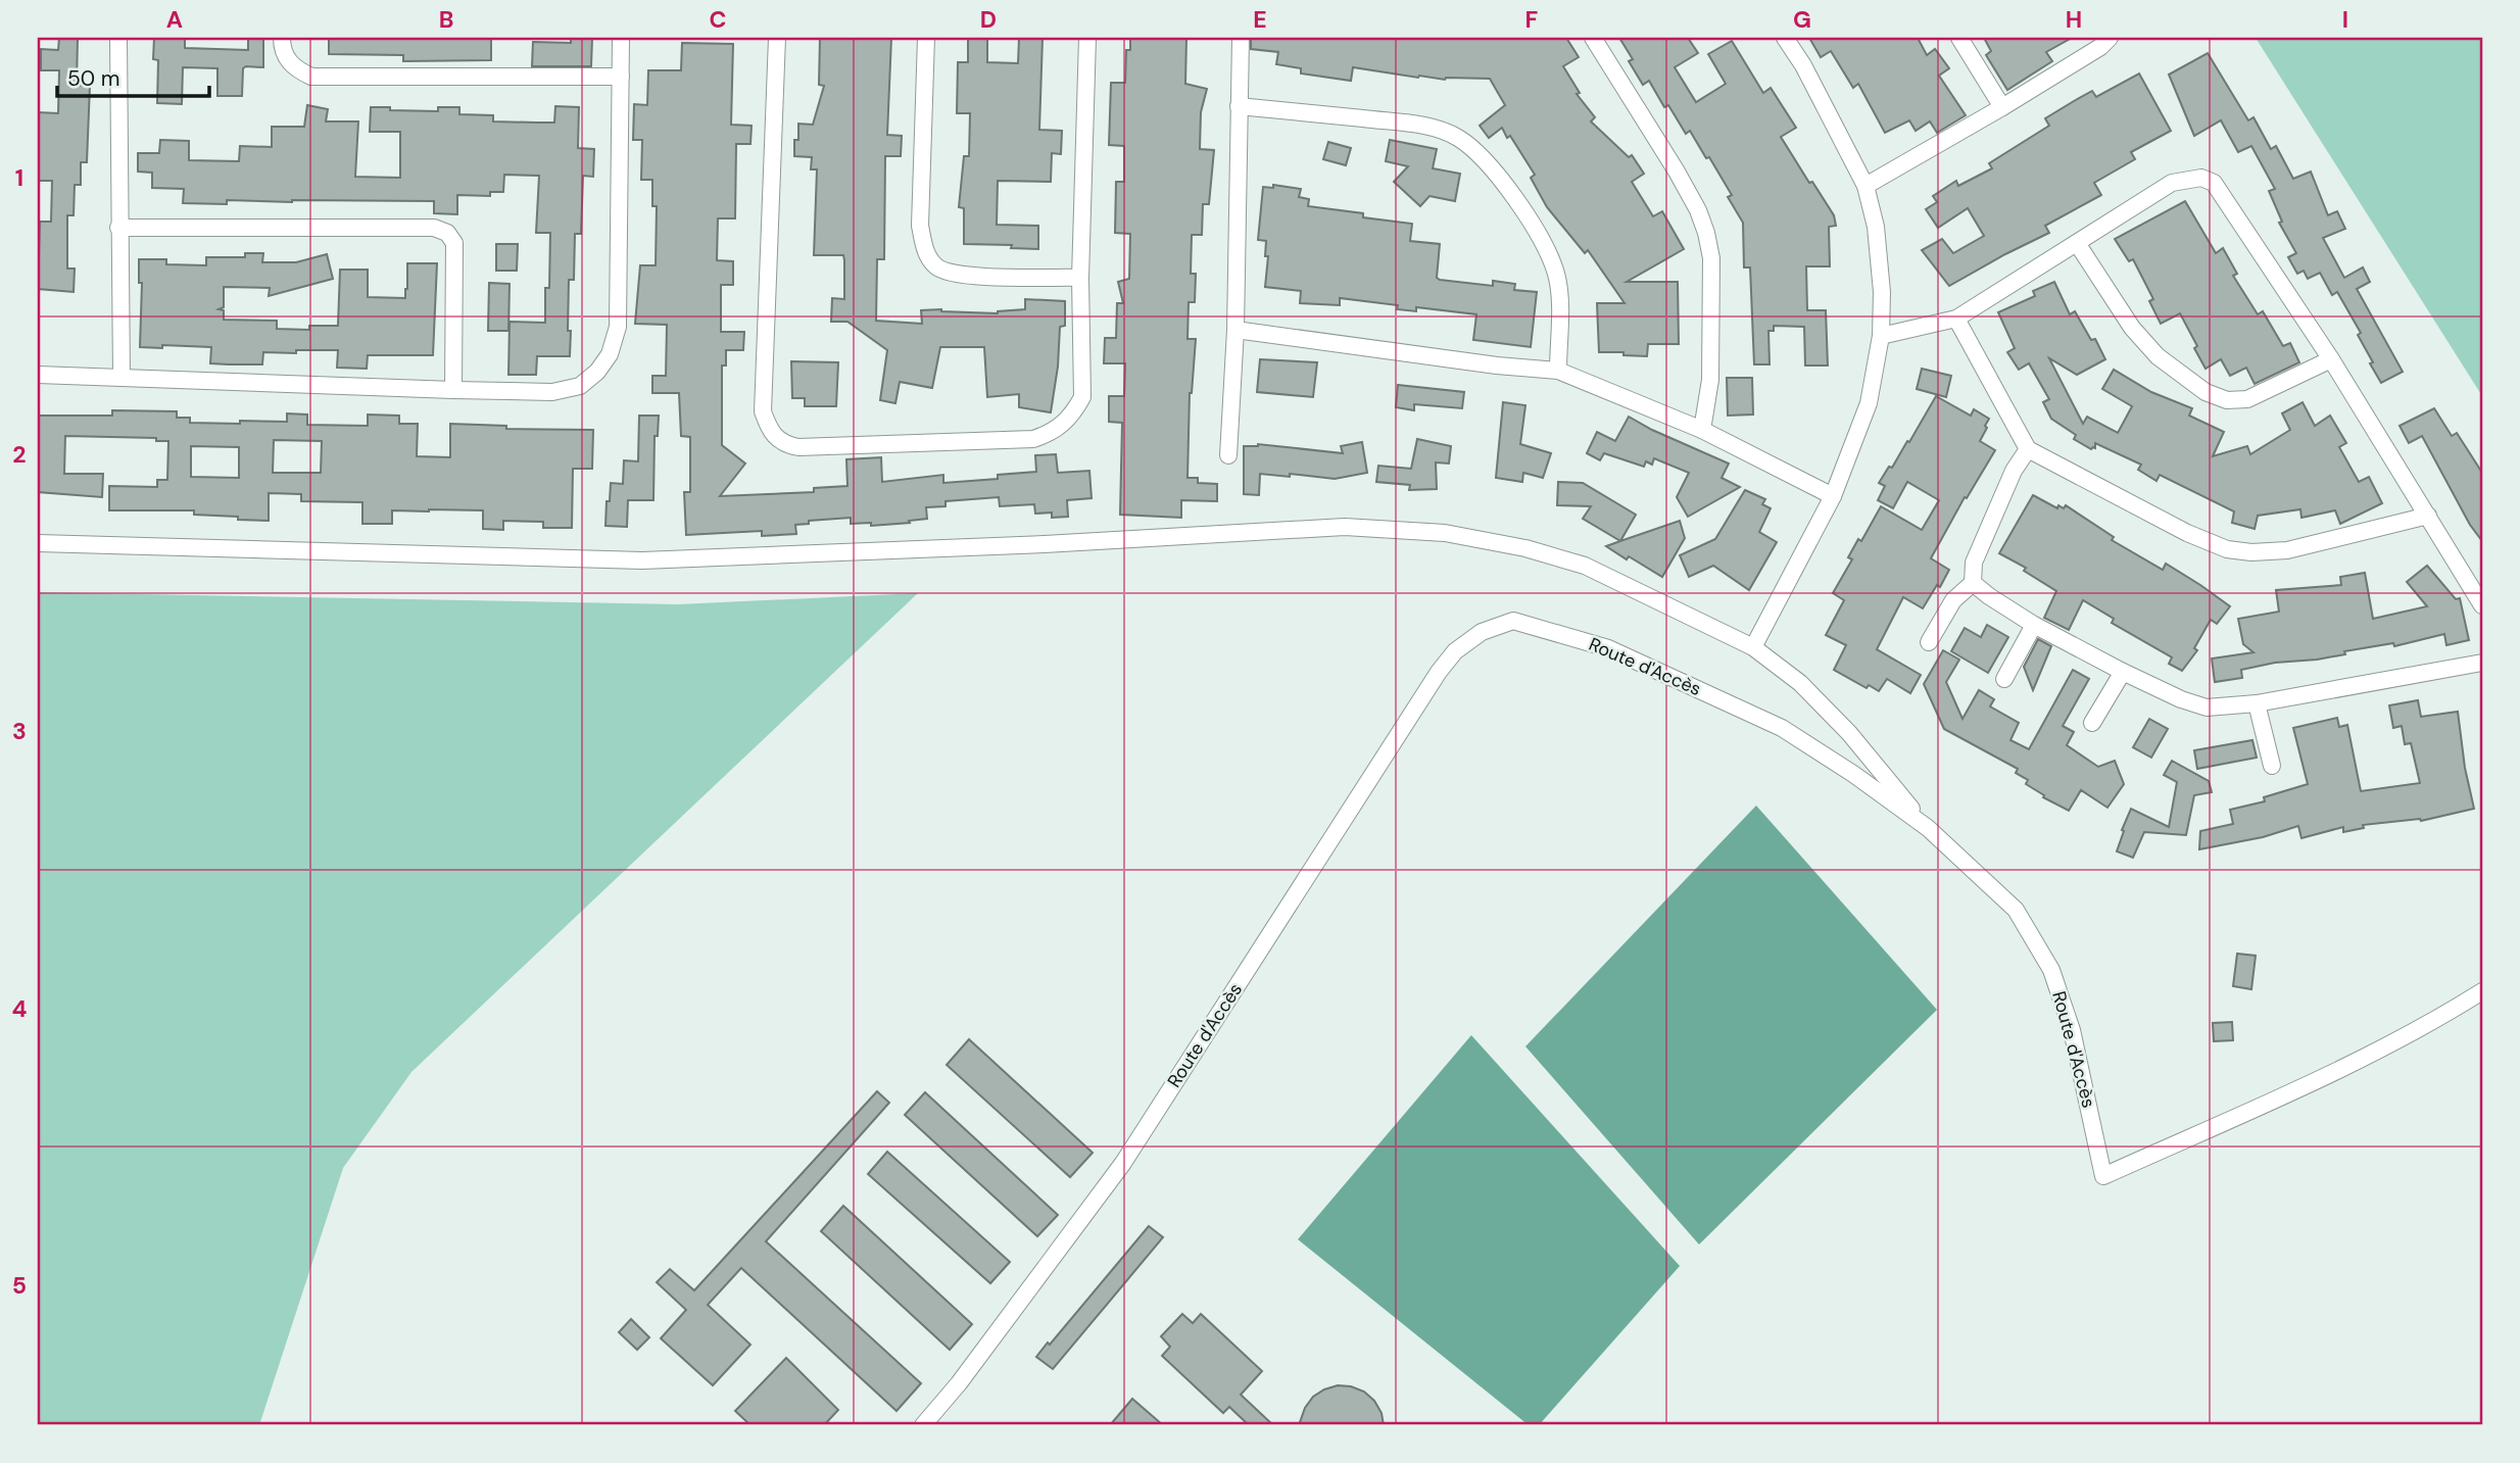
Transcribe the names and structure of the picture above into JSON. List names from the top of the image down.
{
  "streets": {
    "street": ["Route d'Accès"]
  },
  "scale_bar": "50 m",
  "grid": {
    "columns": [
      "A",
      "B",
      "C",
      "D",
      "E",
      "F",
      "G",
      "H",
      "I"
    ],
    "rows": [
      "1",
      "2",
      "3",
      "4",
      "5"
    ]
  }
}
